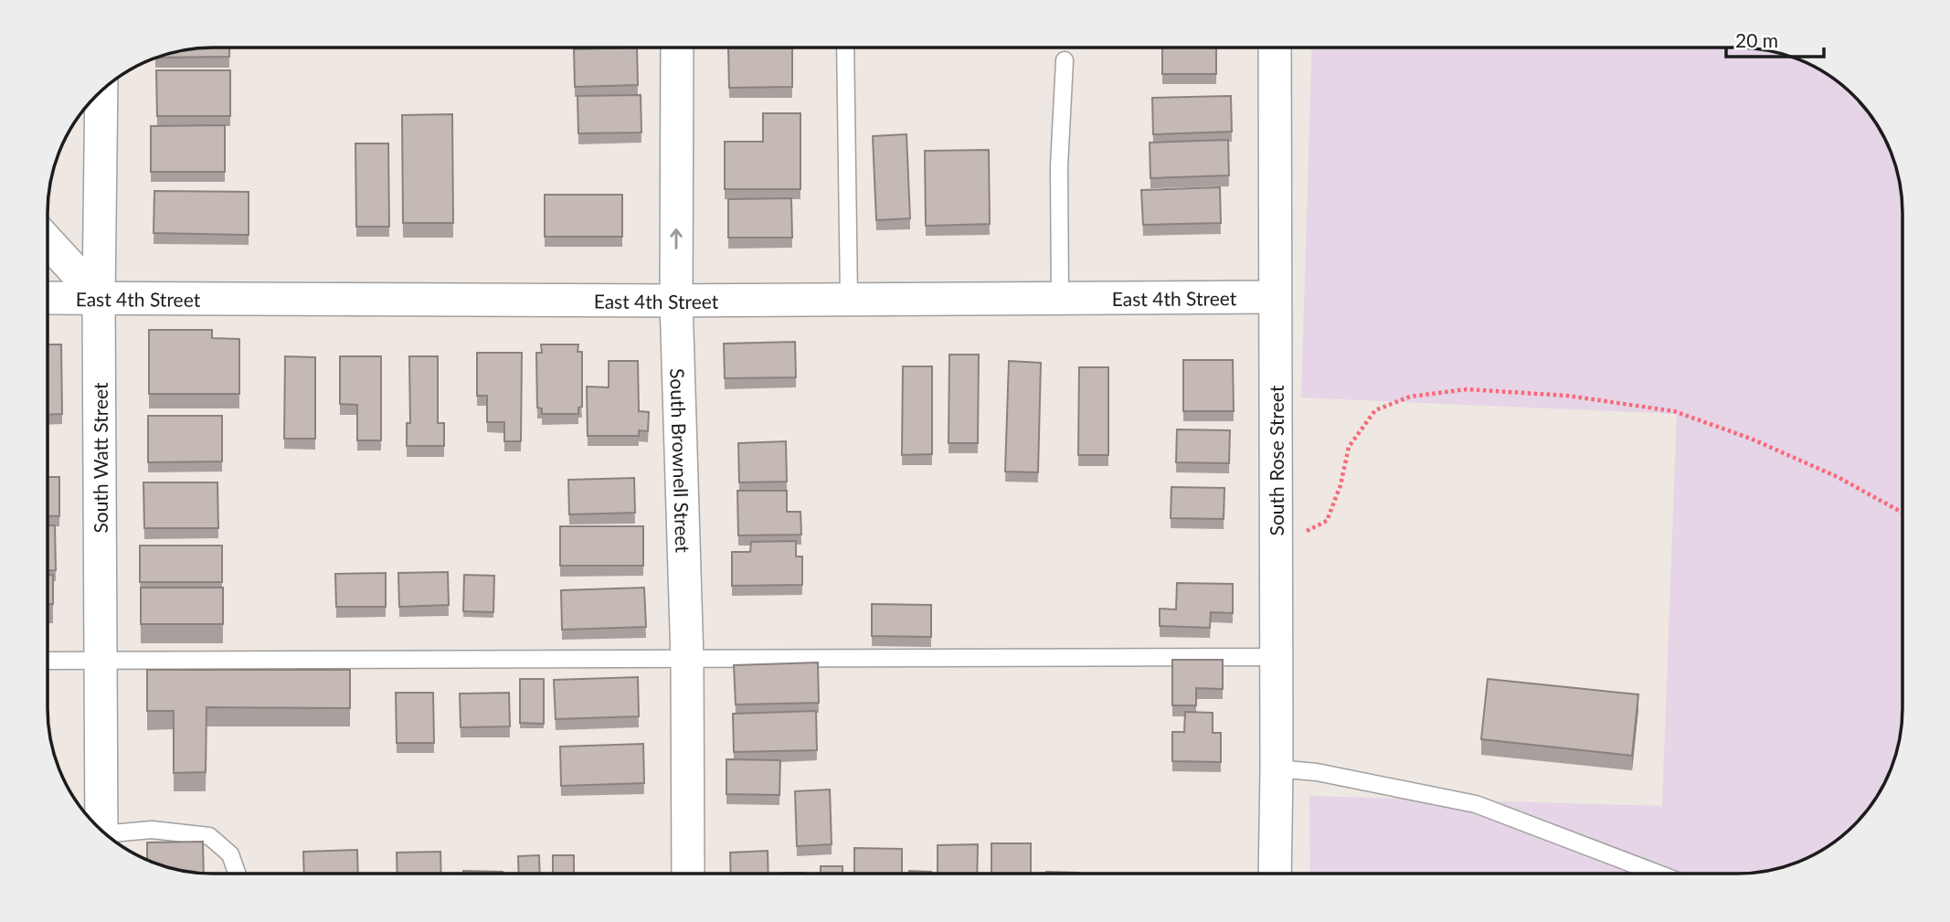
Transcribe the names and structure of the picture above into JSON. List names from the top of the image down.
{
  "streets": {
    "street": [
      "East 4th Street",
      "South Watt Street",
      "South Brownell Street",
      "South Rose Street"
    ]
  },
  "crossings": [
    ["East 4th Street", "South Watt Street"],
    ["East 4th Street", "South Brownell Street"],
    ["East 4th Street", "South Rose Street"]
  ],
  "scale_bar": "20 m"
}
